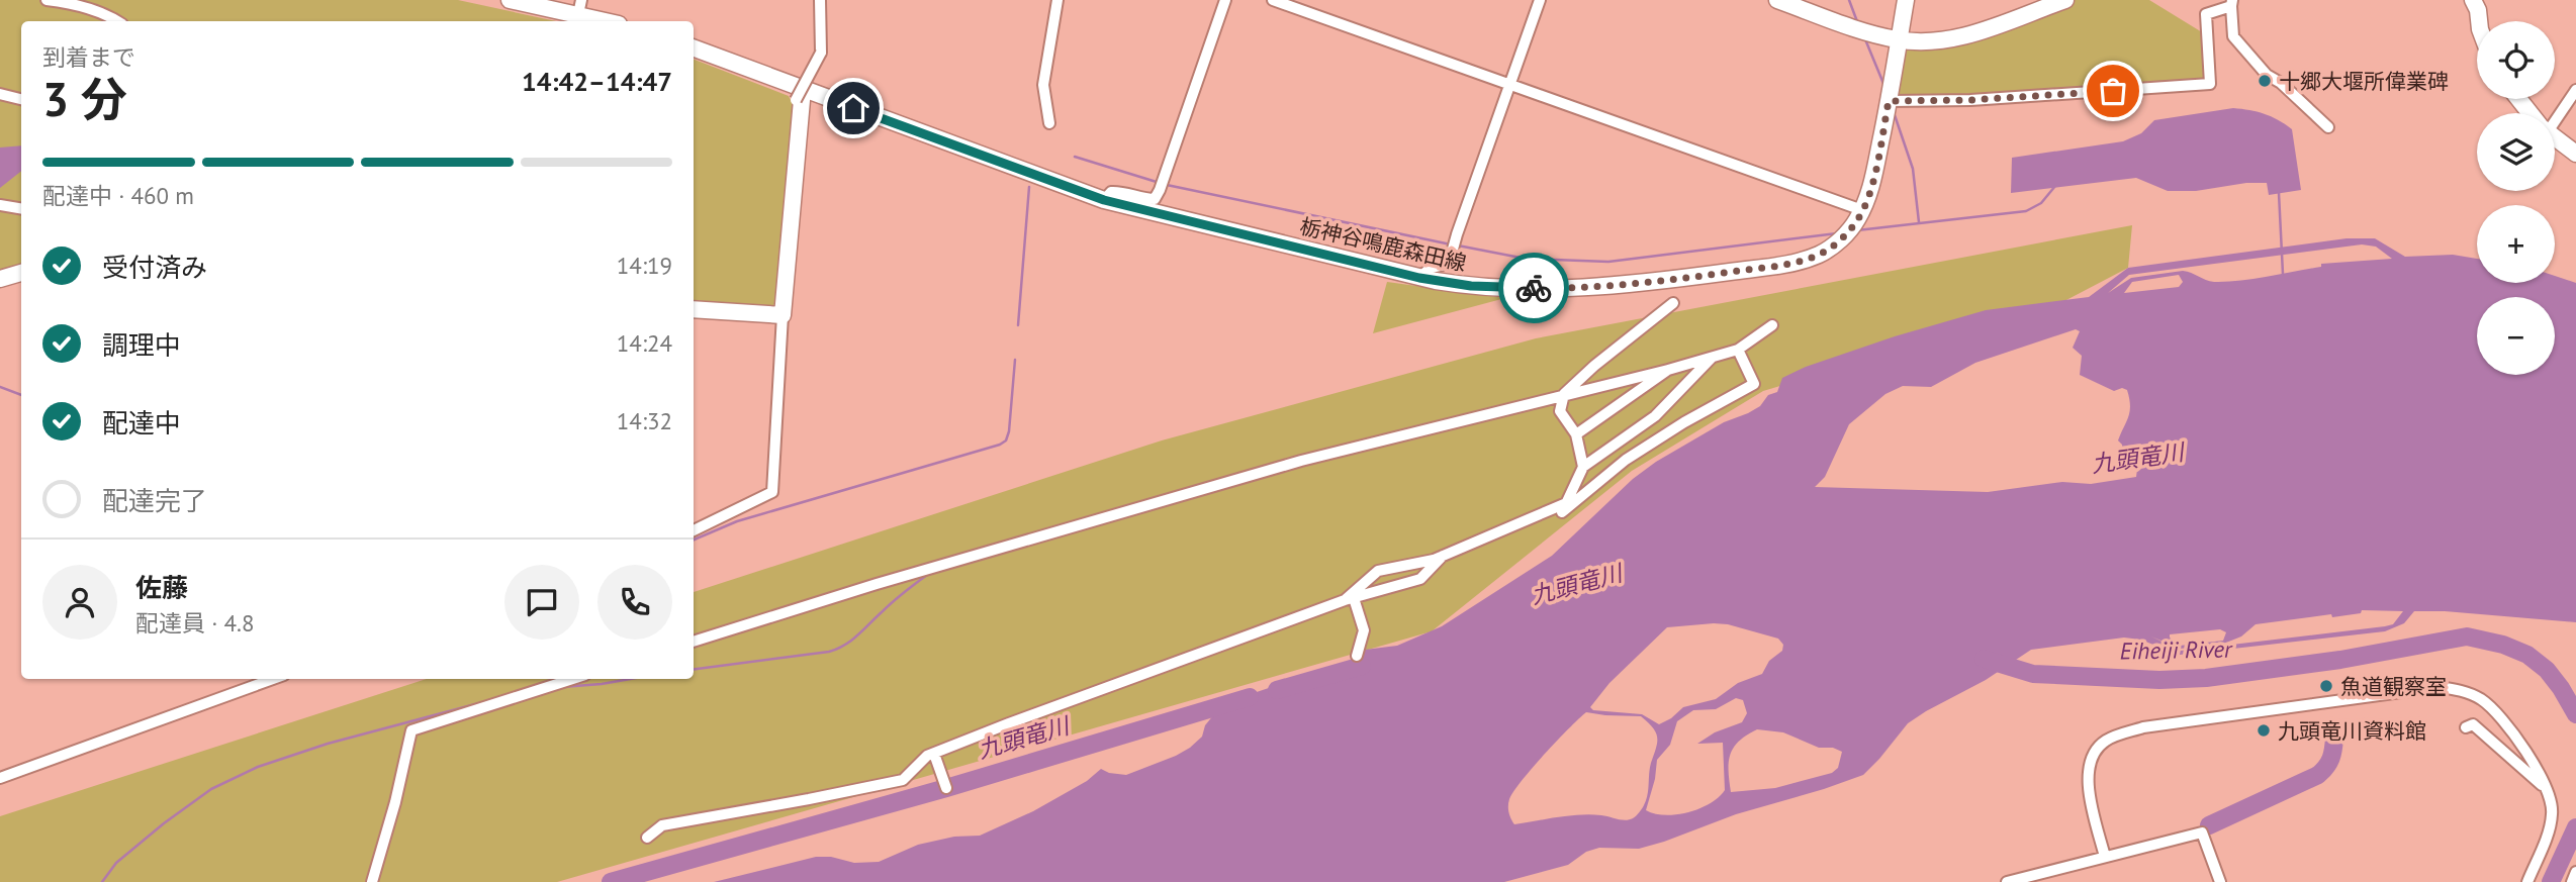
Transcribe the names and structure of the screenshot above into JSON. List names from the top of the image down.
{
  "streets": {
    "main road": ["栃神谷鳴鹿森田線"]
  },
  "water": ["九頭竜川", "Eiheiji River"],
  "places": ["十郷大堰所偉業碑", "魚道観察室", "九頭竜川資料館"],
  "page": {
    "map_buttons": ["+", "−"],
    "heading": ["3 分", "到着まで", "14:42–14:47"],
    "panel": ["佐藤", "配達員 · 4.8"],
    "bar": "配達中 · 460 m",
    "list": [
      ["受付済み", "14:19"],
      ["調理中", "14:24"],
      ["配達中", "14:32"],
      "配達完了"
    ]
  }
}
